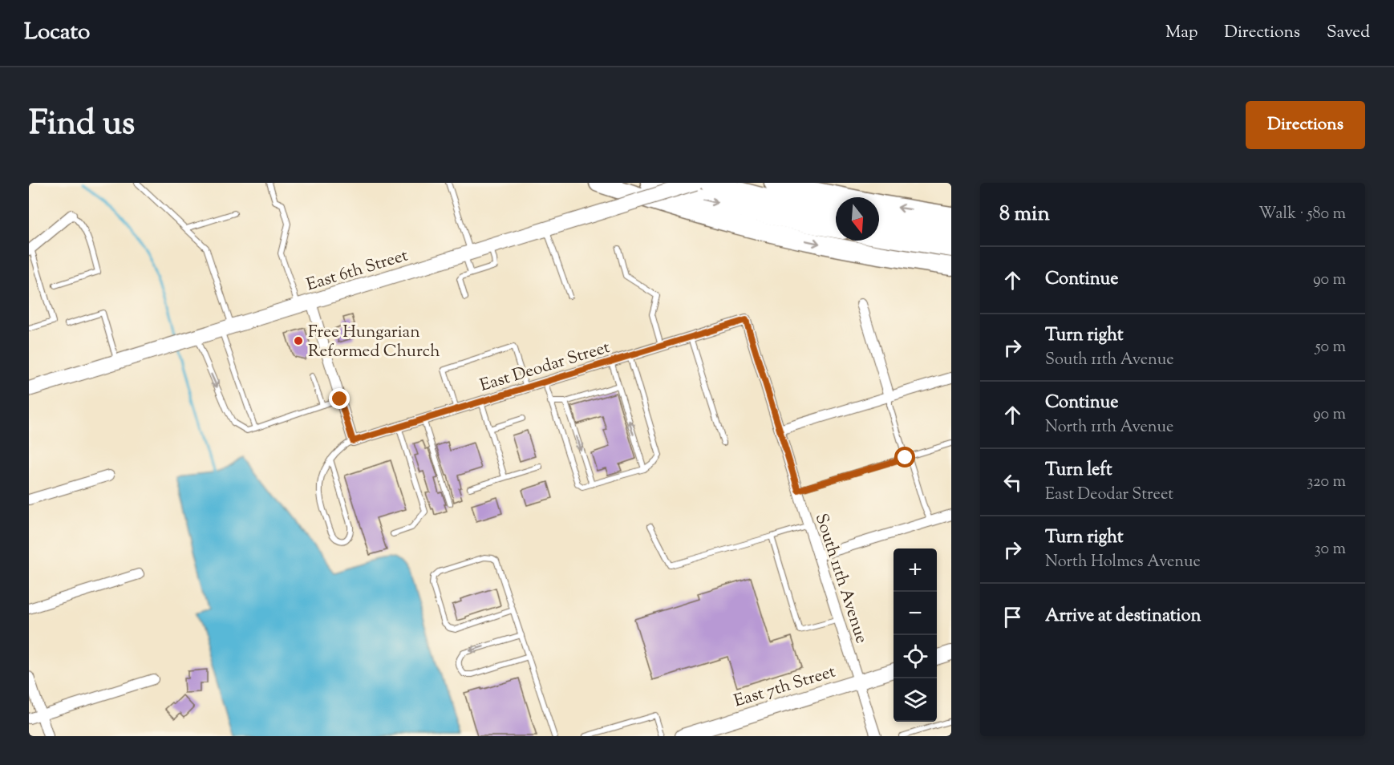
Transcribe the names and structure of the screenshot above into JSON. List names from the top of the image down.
{
  "streets": {
    "main road": ["East 6th Street", "East 7th Street"],
    "street": ["East Deodar Street", "South 11th Avenue"]
  },
  "crossings": [
    ["East Deodar Street", "South 11th Avenue"],
    ["South 11th Avenue", "East 7th Street"]
  ],
  "places": ["Free Hungarian Reformed Church"],
  "north": "bottom",
  "page": {
    "header": "Locato",
    "nav": ["Map", "Directions", "Saved"],
    "title": "Find us",
    "buttons": "Directions",
    "heading": ["8 min", "Walk · 580 m"],
    "list": [
      ["Continue", "90 m"],
      ["Turn right", "South 11th Avenue", "50 m"],
      ["Continue", "North 11th Avenue", "90 m"],
      ["Turn left", "East Deodar Street", "320 m"],
      ["Turn right", "North Holmes Avenue", "30 m"],
      "Arrive at destination"
    ],
    "map_buttons": ["+", "−"]
  }
}
